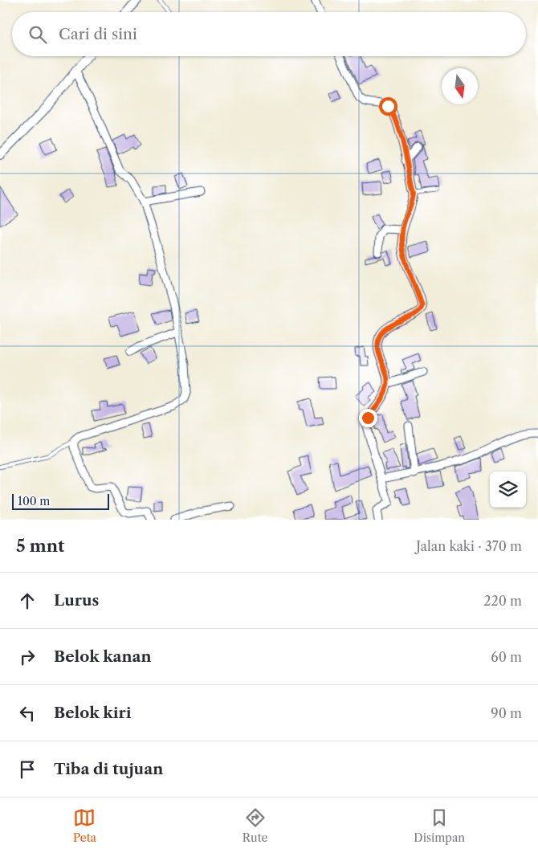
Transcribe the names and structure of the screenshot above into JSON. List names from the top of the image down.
{
  "scale_bar": "100 m",
  "north": "bottom",
  "page": {
    "search": "Cari di sini",
    "scale": "100 m",
    "heading": ["5 mnt", "Jalan kaki · 370 m"],
    "list": [
      ["Lurus", "220 m"],
      ["Belok kanan", "60 m"],
      ["Belok kiri", "90 m"],
      "Tiba di tujuan"
    ],
    "nav": ["Peta", "Rute", "Disimpan"]
  }
}
